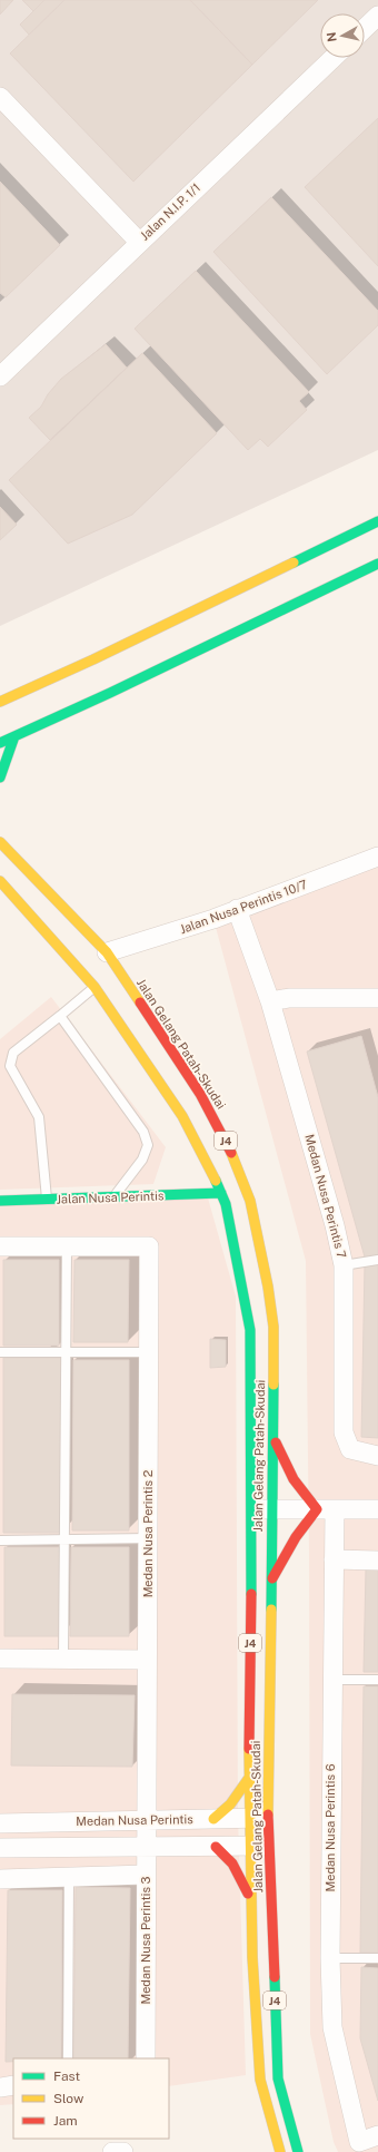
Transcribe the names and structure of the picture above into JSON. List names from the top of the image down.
{
  "streets": {
    "main road": ["Jalan Gelang Patah-Skudai", "J4", "Jalan Nusa Perintis"],
    "street": [
      "Jalan N.I.P. 1/1",
      "Jalan Nusa Perintis 10/7",
      "Medan Nusa Perintis 7",
      "Medan Nusa Perintis 2",
      "Medan Nusa Perintis",
      "Medan Nusa Perintis 6",
      "Medan Nusa Perintis 3"
    ]
  },
  "crossings": [
    ["Jalan Nusa Perintis 10/7", "Jalan Gelang Patah-Skudai"],
    ["Jalan Gelang Patah-Skudai", "Jalan Nusa Perintis"],
    ["Jalan Gelang Patah-Skudai", "Medan Nusa Perintis"],
    ["Medan Nusa Perintis 2", "Medan Nusa Perintis"],
    ["Medan Nusa Perintis 2", "Medan Nusa Perintis 3"],
    ["Medan Nusa Perintis", "Medan Nusa Perintis 3"]
  ],
  "legend": ["Fast", "Slow", "Jam"],
  "north": "left"
}
